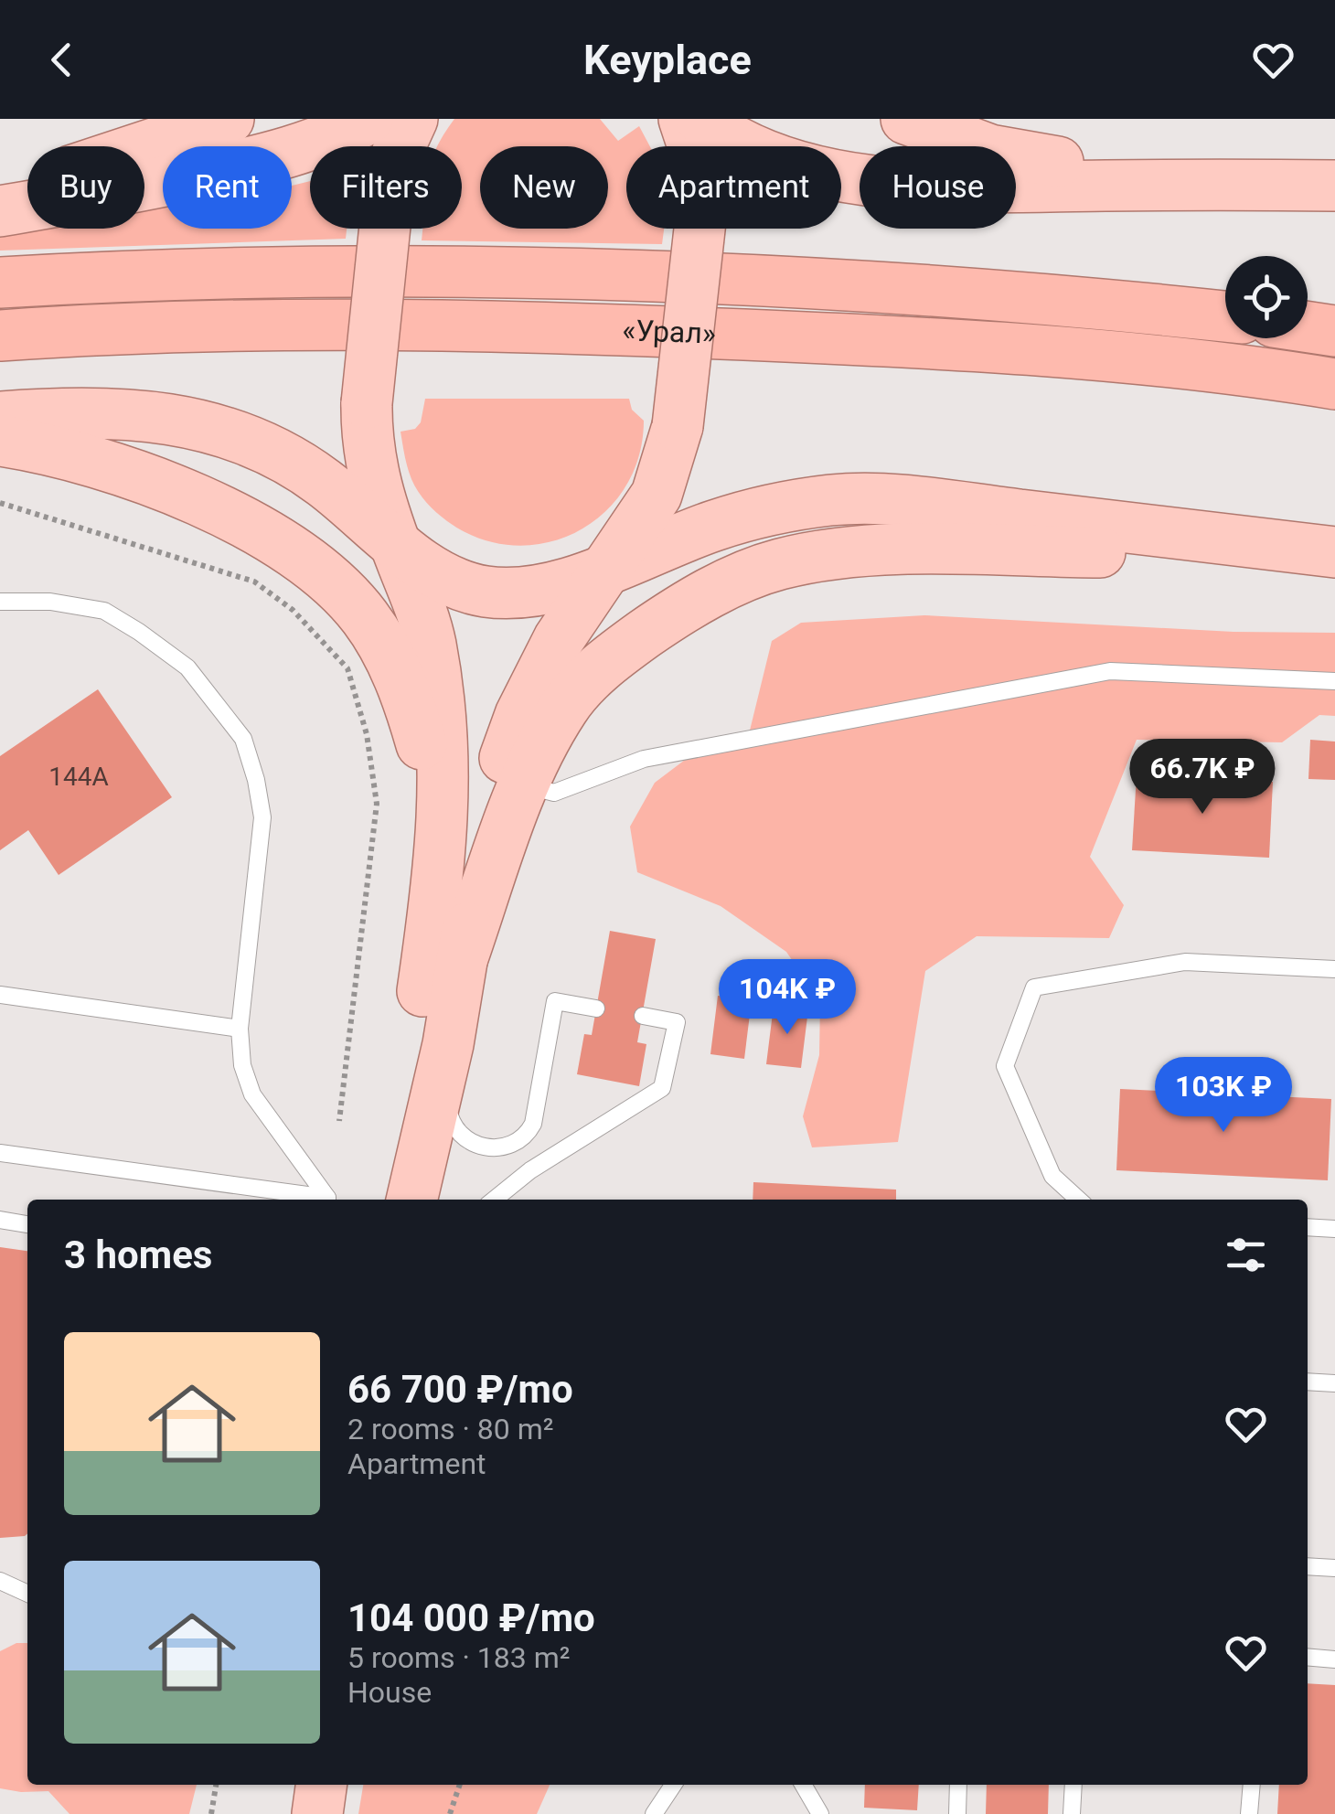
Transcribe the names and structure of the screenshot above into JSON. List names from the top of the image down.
{
  "streets": {
    "highway": ["«Урал»"]
  },
  "house_numbers": ["144А"],
  "page": {
    "header": "Keyplace",
    "chip": [
      "Buy",
      "Rent",
      "Filters",
      "New",
      "Apartment",
      "House"
    ],
    "price": ["66.7K ₽", "104K ₽", "103K ₽"],
    "heading": "3 homes",
    "list": [
      {
        "name": "66 700 ₽/mo",
        "note": "2 rooms · 80 m² · Apartment"
      },
      {
        "name": "104 000 ₽/mo",
        "note": "5 rooms · 183 m² · House"
      }
    ]
  }
}
